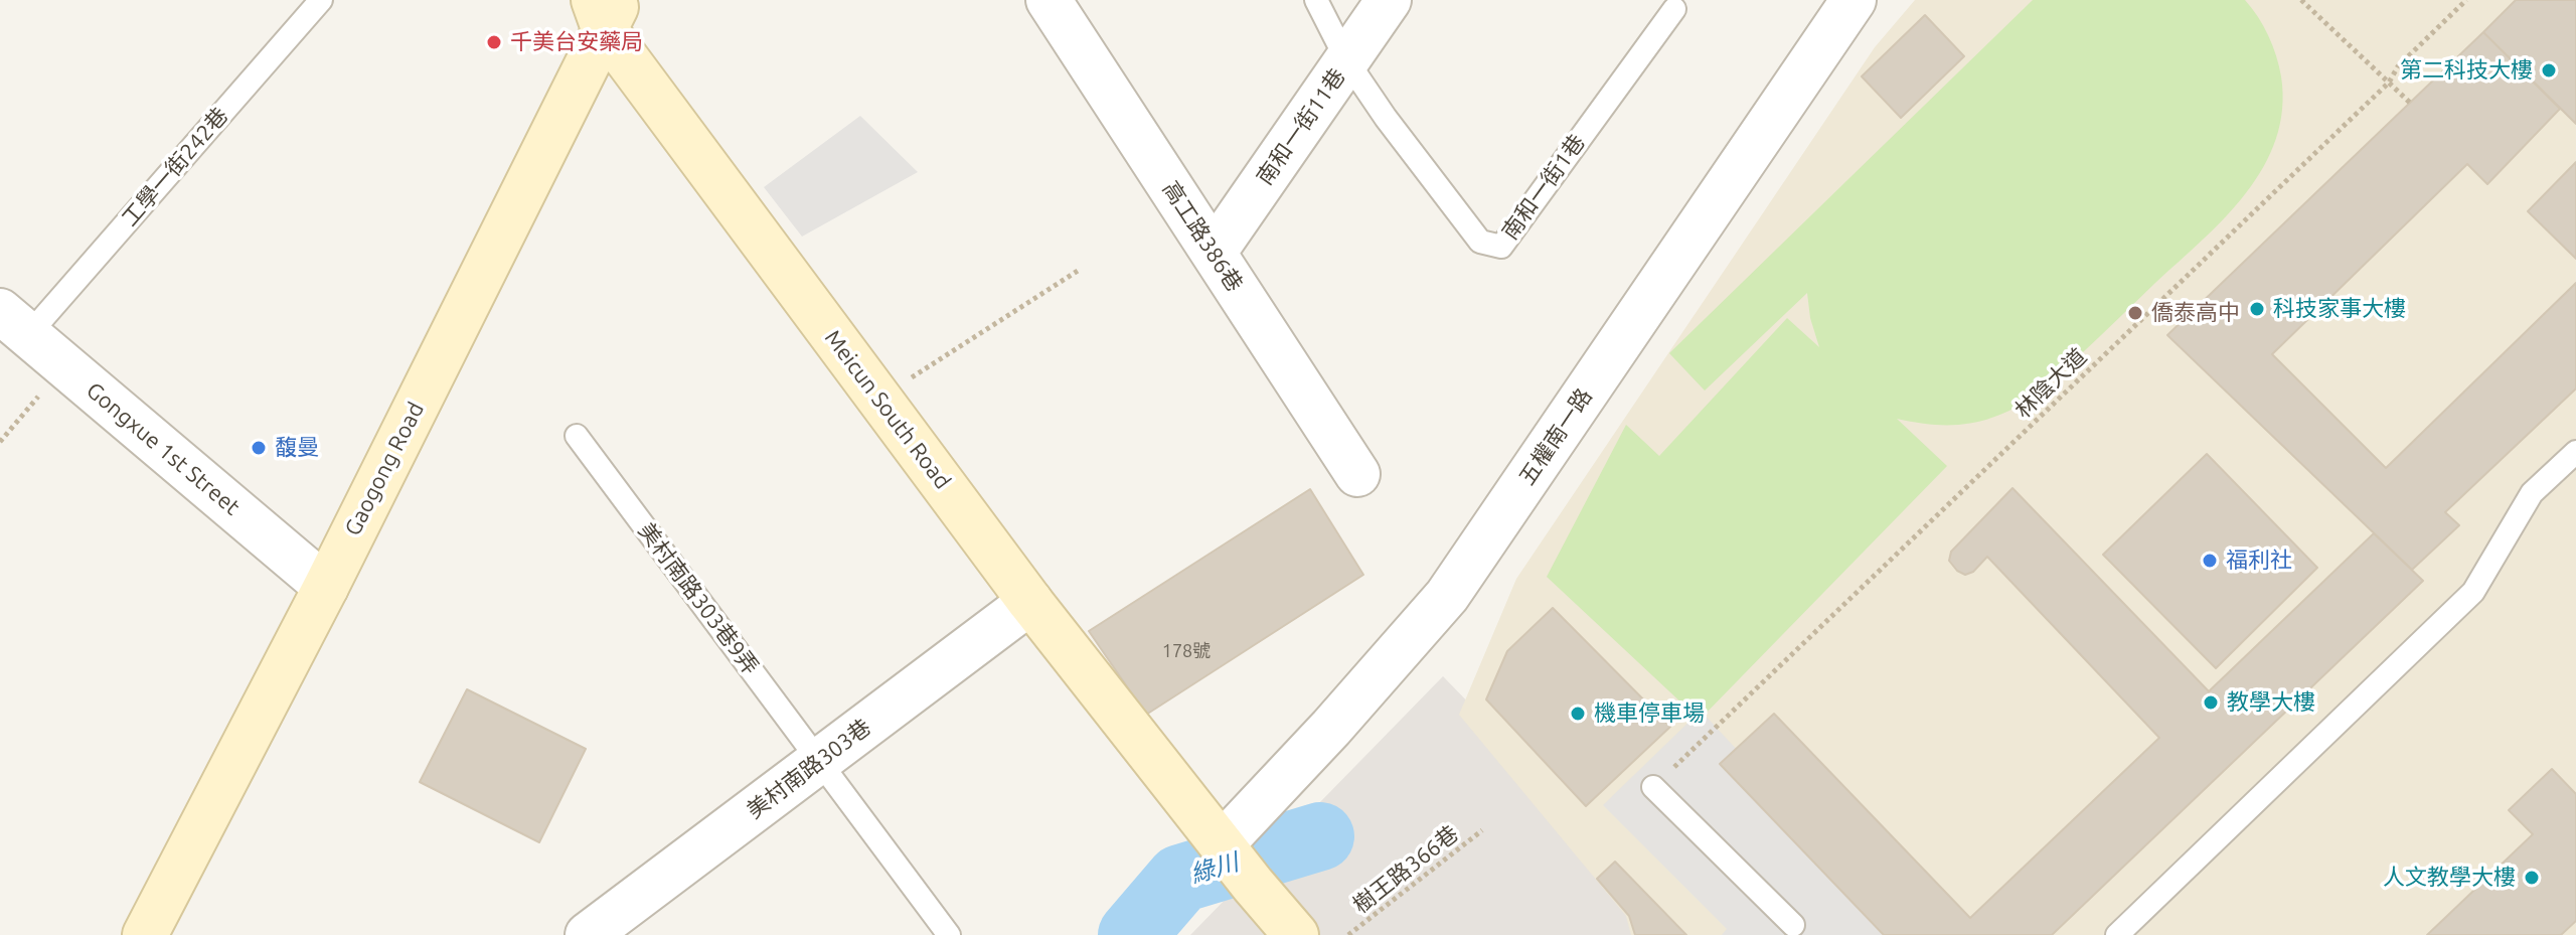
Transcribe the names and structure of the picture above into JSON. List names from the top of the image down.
{
  "streets": {
    "street": [
      "南和一街11巷",
      "高工路386巷",
      "Meicun South Road",
      "五權南一路",
      "Gongxue 1st Street",
      "Gaogong Road",
      "美村南路303巷"
    ],
    "lane": ["工學一街242巷", "南和一街1巷", "美村南路303巷9弄"],
    "path": ["林陰大道", "樹王路366巷"]
  },
  "crossings": [
    ["南和一街11巷", "南和一街1巷"],
    ["南和一街11巷", "高工路386巷"],
    ["工學一街242巷", "Gongxue 1st Street"],
    ["Meicun South Road", "五權南一路"],
    ["Meicun South Road", "Gaogong Road"],
    ["Meicun South Road", "美村南路303巷"],
    ["Gongxue 1st Street", "Gaogong Road"],
    ["美村南路303巷9弄", "美村南路303巷"]
  ],
  "water": ["綠川"],
  "places": [
    "千美台安藥局",
    "第二科技大樓",
    "科技家事大樓",
    "僑泰高中",
    "馥曼",
    "福利社",
    "教學大樓",
    "機車停車場",
    "人文教學大樓"
  ],
  "house_numbers": ["178號"]
}
